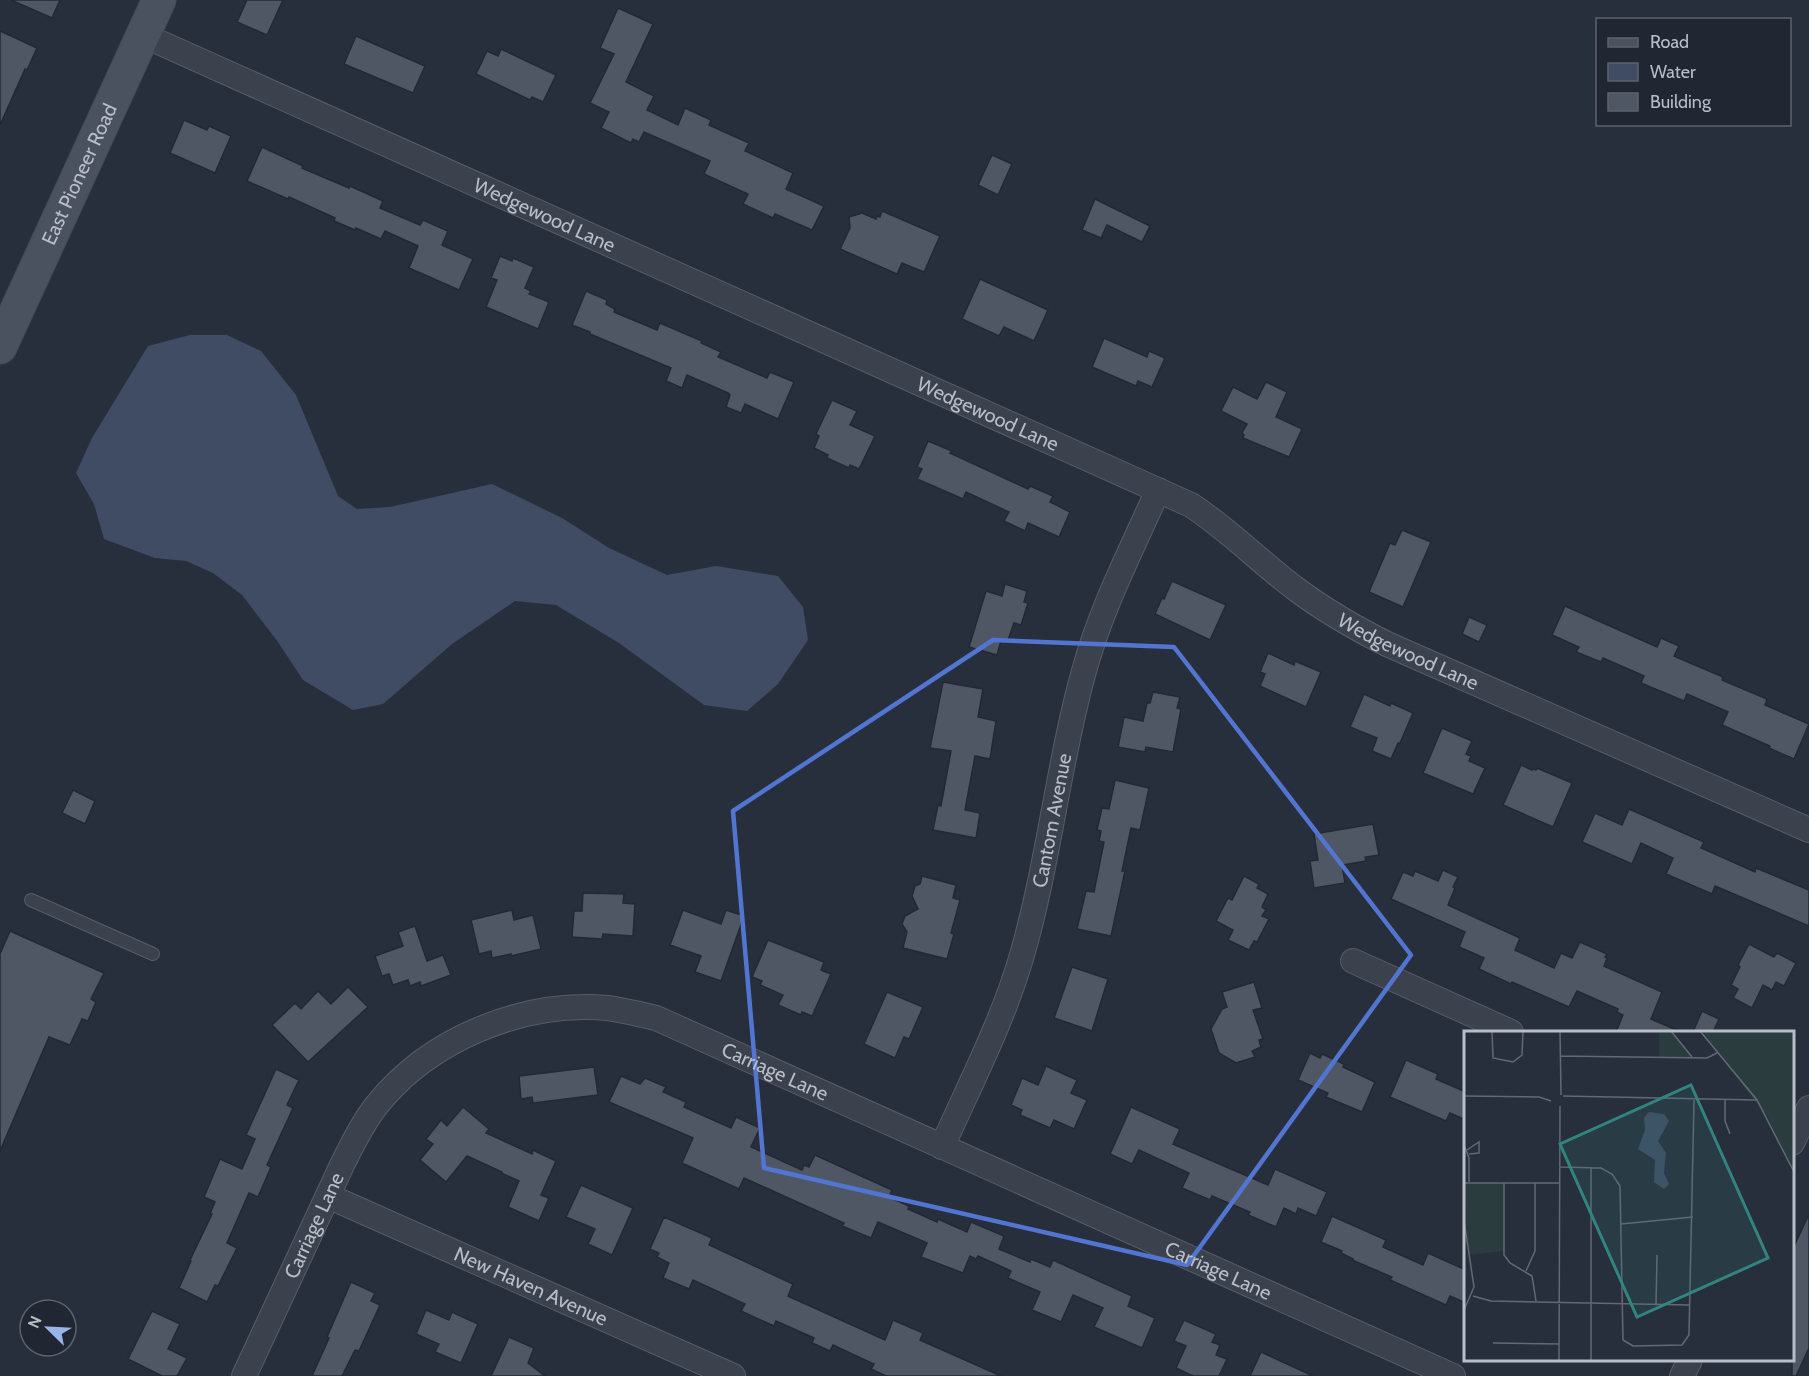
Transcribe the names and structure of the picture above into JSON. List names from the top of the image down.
{
  "streets": {
    "main road": ["East Pioneer Road"],
    "street": [
      "Wedgewood Lane",
      "Cantom Avenue",
      "Carriage Lane",
      "New Haven Avenue"
    ]
  },
  "crossings": [
    ["East Pioneer Road", "Wedgewood Lane"],
    ["Wedgewood Lane", "Cantom Avenue"],
    ["Cantom Avenue", "Carriage Lane"],
    ["Carriage Lane", "New Haven Avenue"]
  ],
  "legend": ["Road", "Water", "Building"],
  "north": "top left"
}
